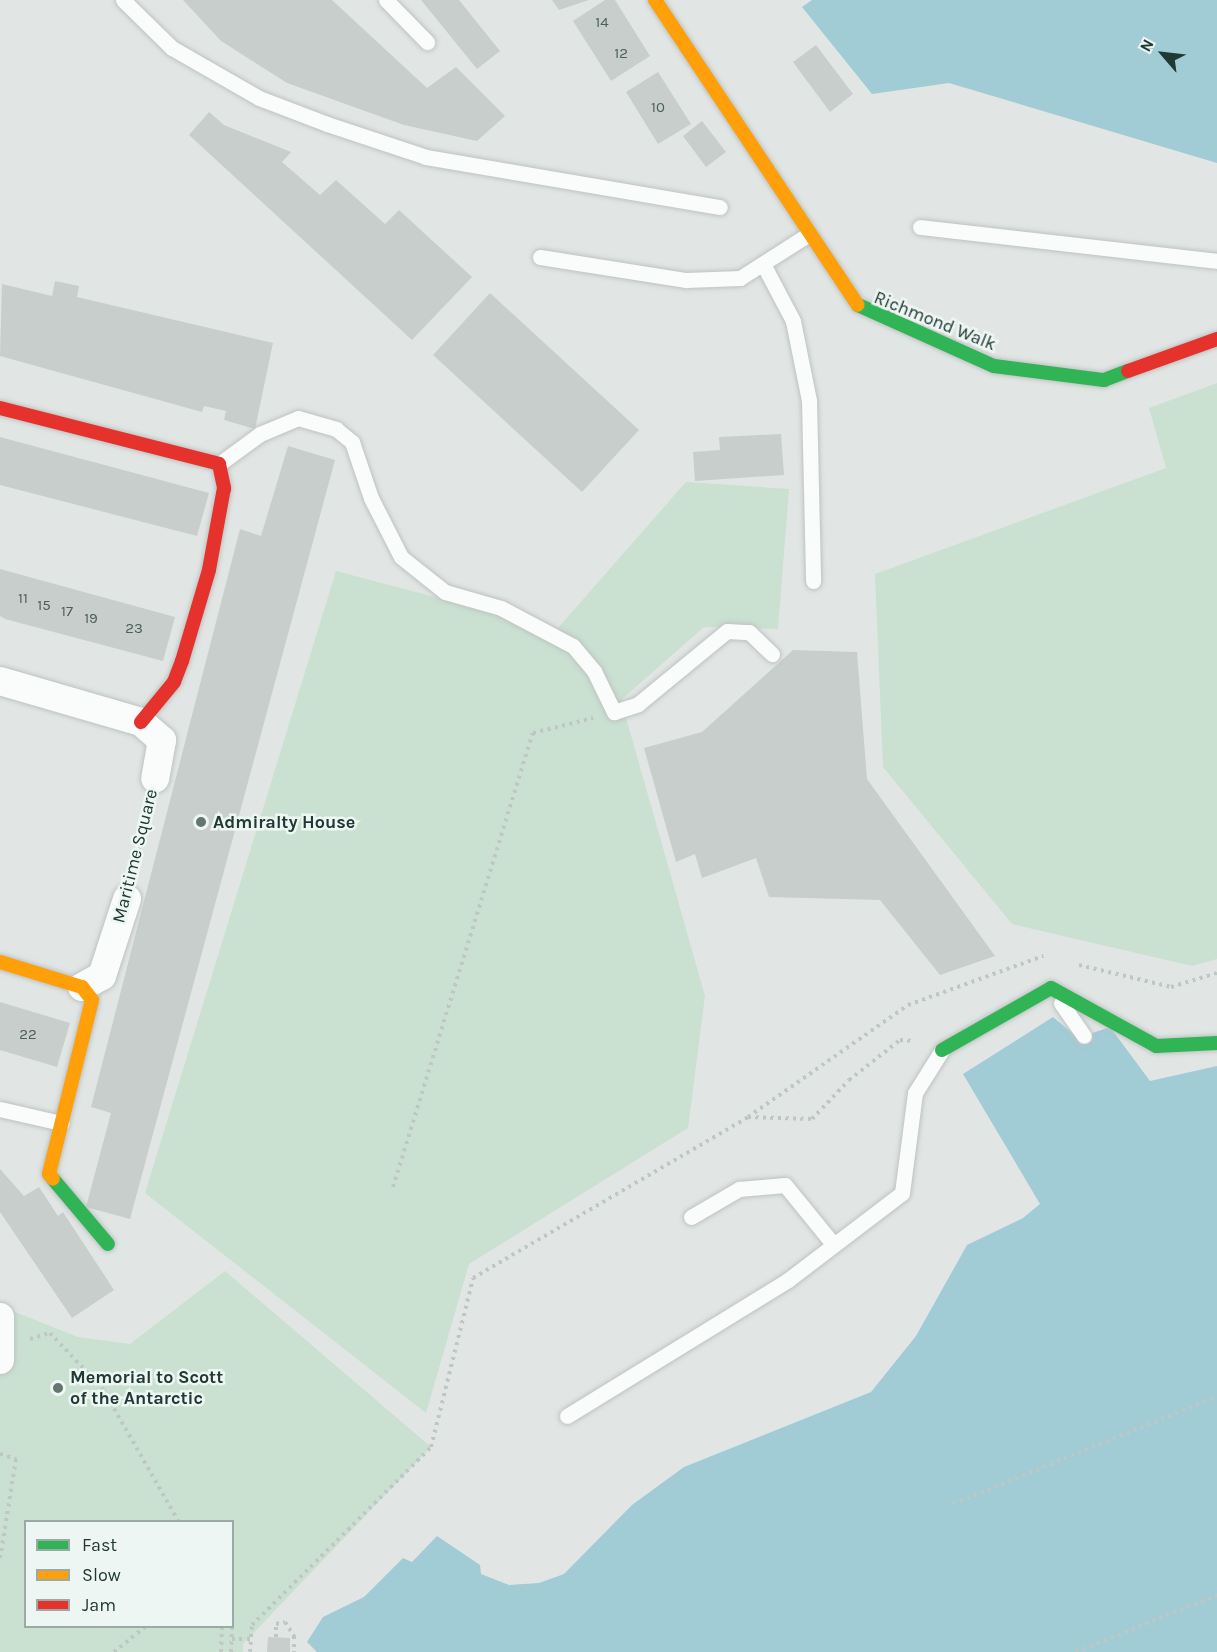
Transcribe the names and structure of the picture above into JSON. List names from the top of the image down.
{
  "streets": {
    "street": ["Richmond Walk", "Maritime Square"]
  },
  "places": ["Admiralty House", "Memorial to Scott of the Antarctic"],
  "house_numbers": [
    "14",
    "12",
    "10",
    "11",
    "15",
    "17",
    "19",
    "23",
    "22"
  ],
  "legend": ["Fast", "Slow", "Jam"],
  "north": "top left"
}
